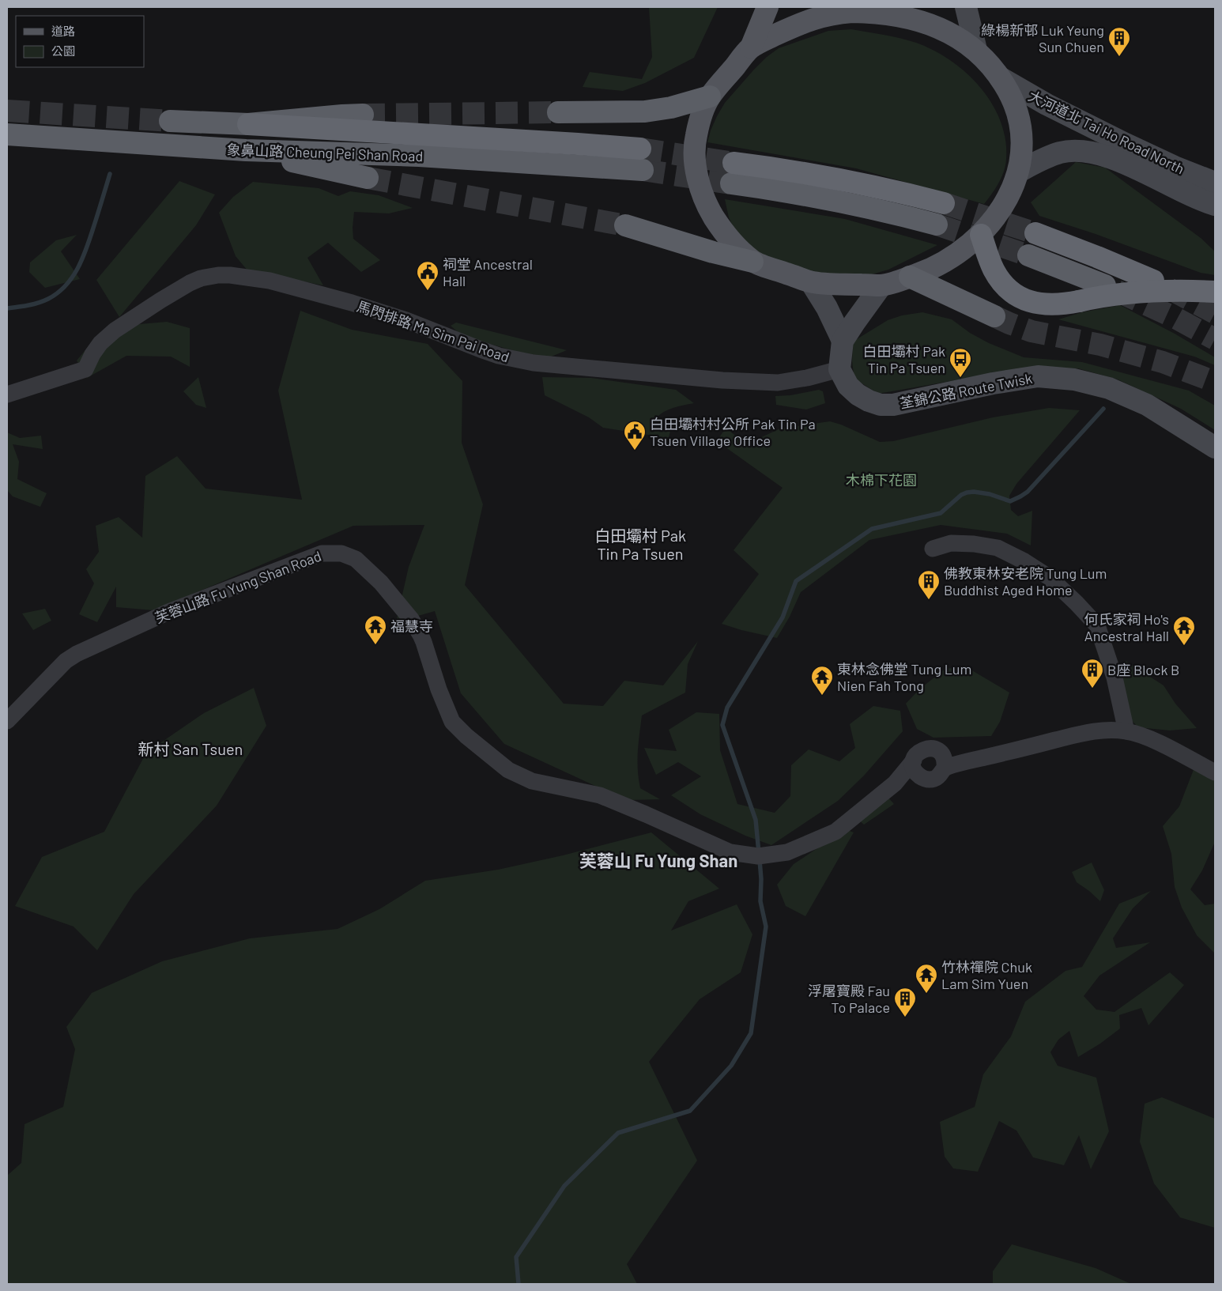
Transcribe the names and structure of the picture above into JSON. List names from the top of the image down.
{
  "streets": {
    "highway": ["象鼻山路 Cheung Pei Shan Road"],
    "main road": ["大河道北 Tai Ho Road North", "荃錦公路 Route Twisk"],
    "street": ["馬閃排路 Ma Sim Pai Road", "芙蓉山路 Fu Yung Shan Road"]
  },
  "crossings": [
    ["馬閃排路 Ma Sim Pai Road", "荃錦公路 Route Twisk"]
  ],
  "districts": ["白田壩村 Pak Tin Pa Tsuen", "新村 San Tsuen", "芙蓉山 Fu Yung Shan"],
  "parks": ["木棉下花園"],
  "places": {
    "building": [
      "綠楊新邨 Luk Yeung Sun Chuen",
      "佛教東林安老院 Tung Lum Buddhist Aged Home",
      "B座 Block B",
      "浮屠寶殿 Fau To Palace"
    ],
    "public building": ["祠堂 Ancestral Hall", "白田壩村村公所 Pak Tin Pa Tsuen Village Office"],
    "bus stop": ["白田壩村 Pak Tin Pa Tsuen"],
    "temple": [
      "福慧寺",
      "何氏家祠 Ho's Ancestral Hall",
      "東林念佛堂 Tung Lum Nien Fah Tong",
      "竹林禪院 Chuk Lam Sim Yuen"
    ]
  },
  "legend": ["道路", "公園"]
}
